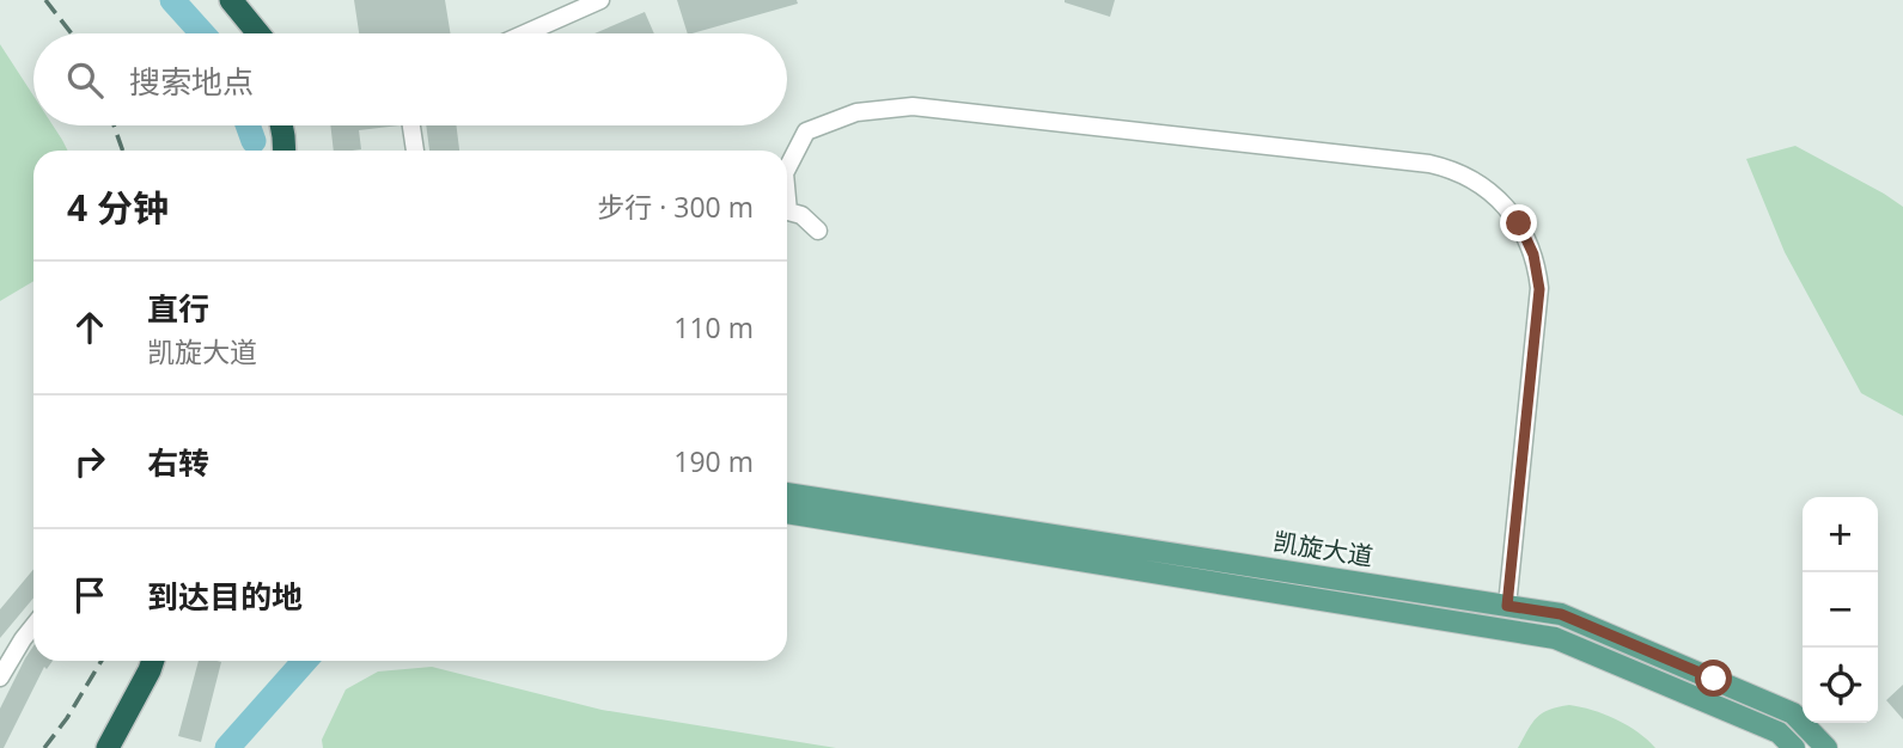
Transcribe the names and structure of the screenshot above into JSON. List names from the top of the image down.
{
  "streets": {
    "main road": ["凯旋大道"]
  },
  "page": {
    "search": "搜索地点",
    "heading": ["4 分钟", "步行 · 300 m"],
    "list": [
      ["直行", "凯旋大道", "110 m"],
      ["右转", "190 m"],
      "到达目的地"
    ],
    "map_buttons": ["+", "−"]
  }
}
